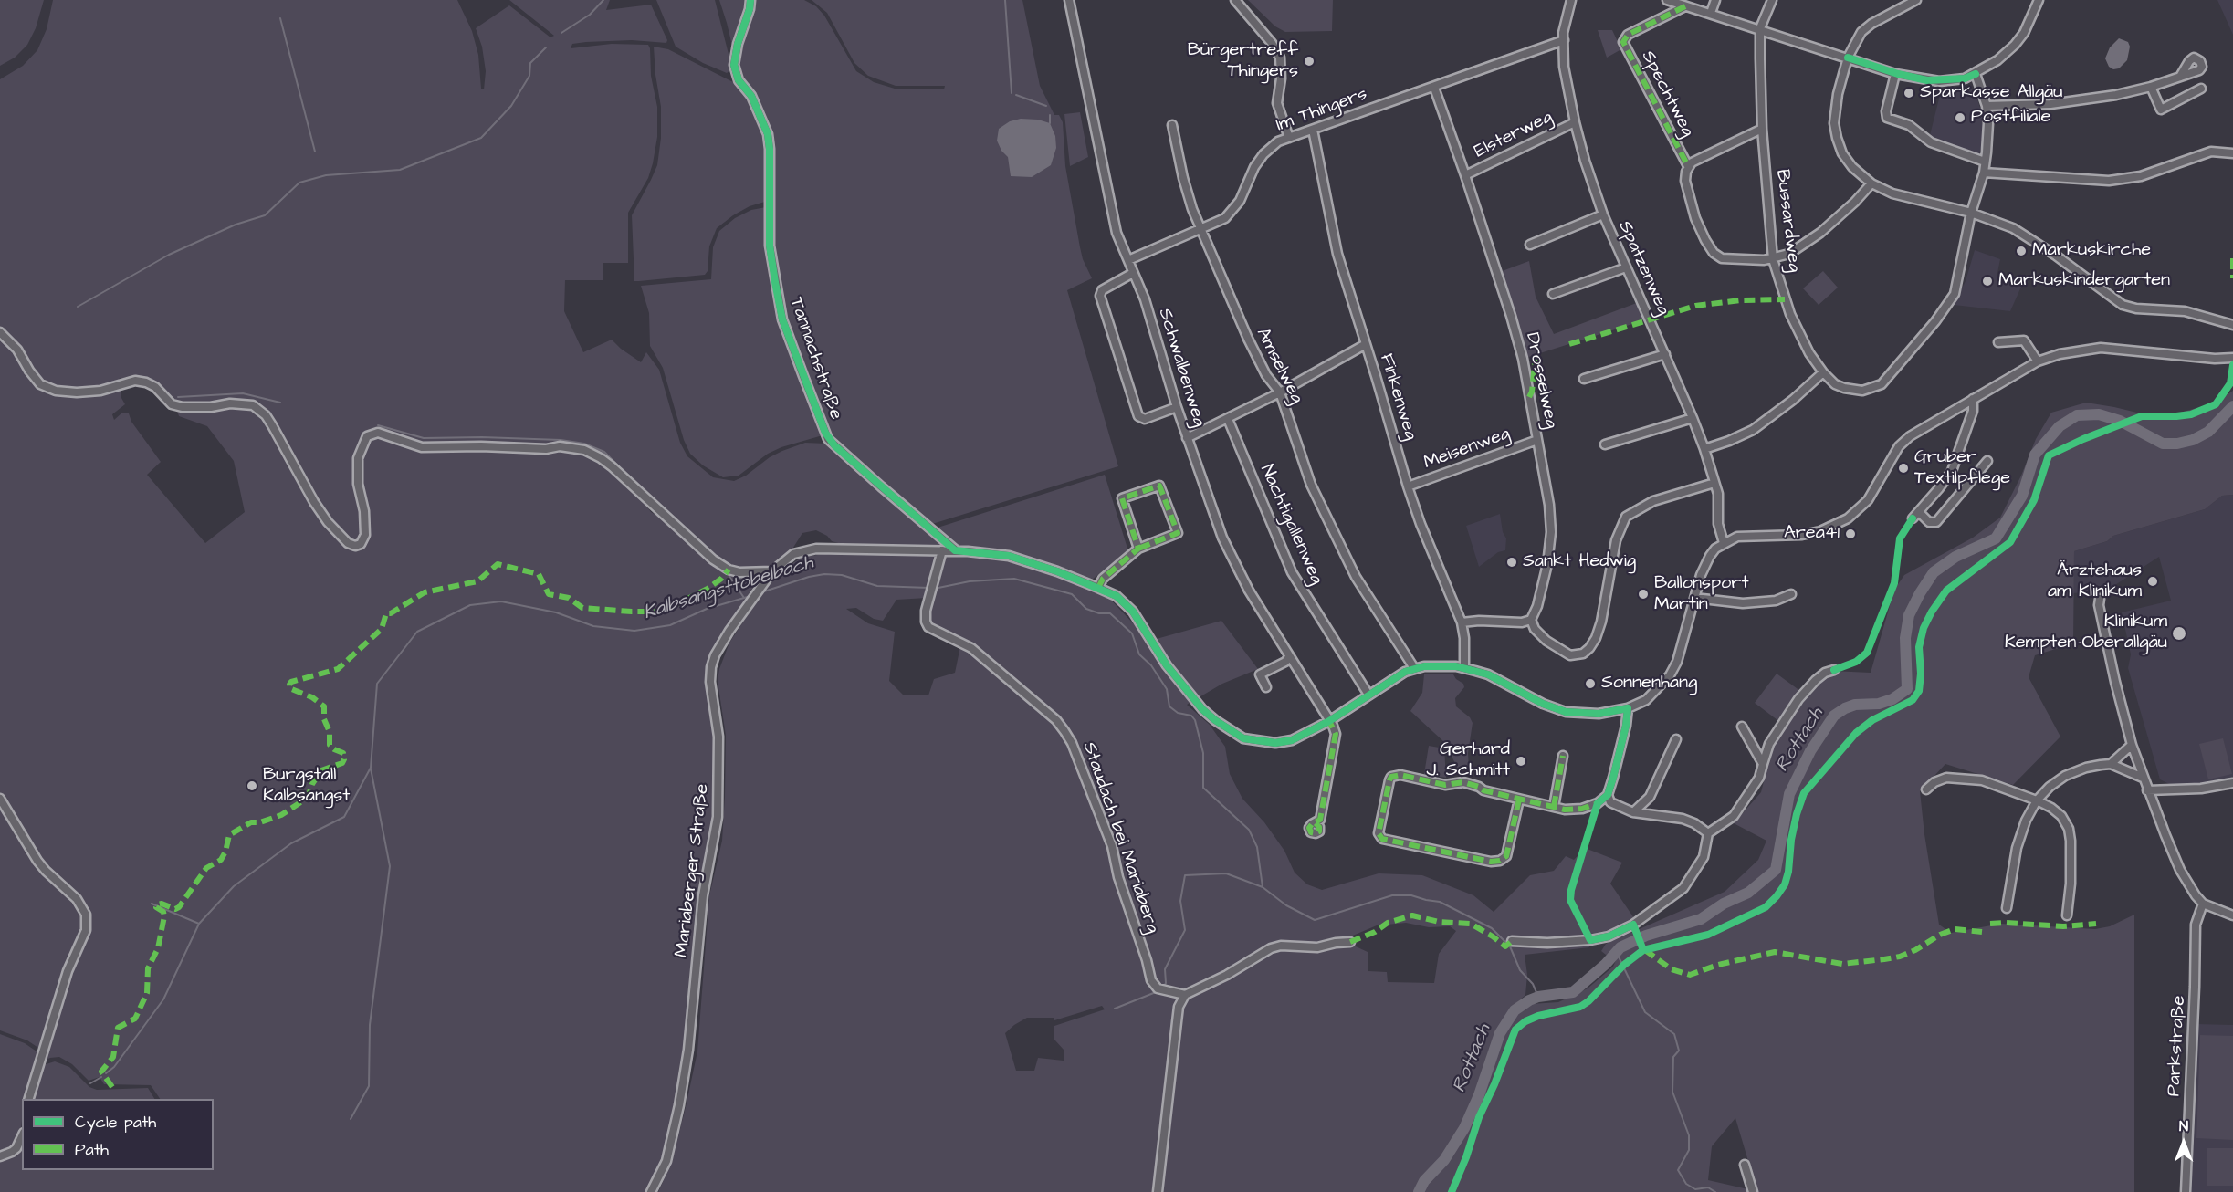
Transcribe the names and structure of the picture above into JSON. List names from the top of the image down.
{
  "streets": {
    "street": [
      "Spechtweg",
      "Im Thingers",
      "Elsterweg",
      "Bussardweg",
      "Spatzenweg",
      "Tannachstraße",
      "Amselweg",
      "Schwalbenweg",
      "Drosselweg",
      "Finkenweg",
      "Meisenweg",
      "Nachtigallenweg",
      "Staudach bei Mariaberg",
      "Mariaberger Straße",
      "Parkstraße"
    ]
  },
  "crossings": [
    ["Im Thingers", "Spatzenweg"],
    ["Im Thingers", "Amselweg"],
    ["Im Thingers", "Schwalbenweg"],
    ["Im Thingers", "Drosselweg"],
    ["Im Thingers", "Finkenweg"],
    ["Elsterweg", "Spatzenweg"],
    ["Elsterweg", "Drosselweg"],
    ["Spatzenweg", "Mariaberger Straße"],
    ["Tannachstraße", "Mariaberger Straße"],
    ["Amselweg", "Mariaberger Straße"],
    ["Schwalbenweg", "Mariaberger Straße"],
    ["Drosselweg", "Meisenweg"],
    ["Finkenweg", "Meisenweg"],
    ["Finkenweg", "Mariaberger Straße"],
    ["Nachtigallenweg", "Mariaberger Straße"],
    ["Staudach bei Mariaberg", "Mariaberger Straße"]
  ],
  "water": ["Kalbsangsttobelbach", "Rottach"],
  "places": [
    "Bürgertreff Thingers",
    "Sparkasse Allgäu",
    "Postfiliale",
    "Markuskirche",
    "Markuskindergarten",
    "Gruber Textilpflege",
    "Area41",
    "Sankt Hedwig",
    "Ärztehaus am Klinikum",
    "Ballonsport Martin",
    "Klinikum Kempten-Oberallgäu",
    "Sonnenhang",
    "Gerhard J. Schmitt",
    "Burgstall Kalbsangst"
  ],
  "legend": ["Cycle path", "Path"],
  "north": "top"
}
